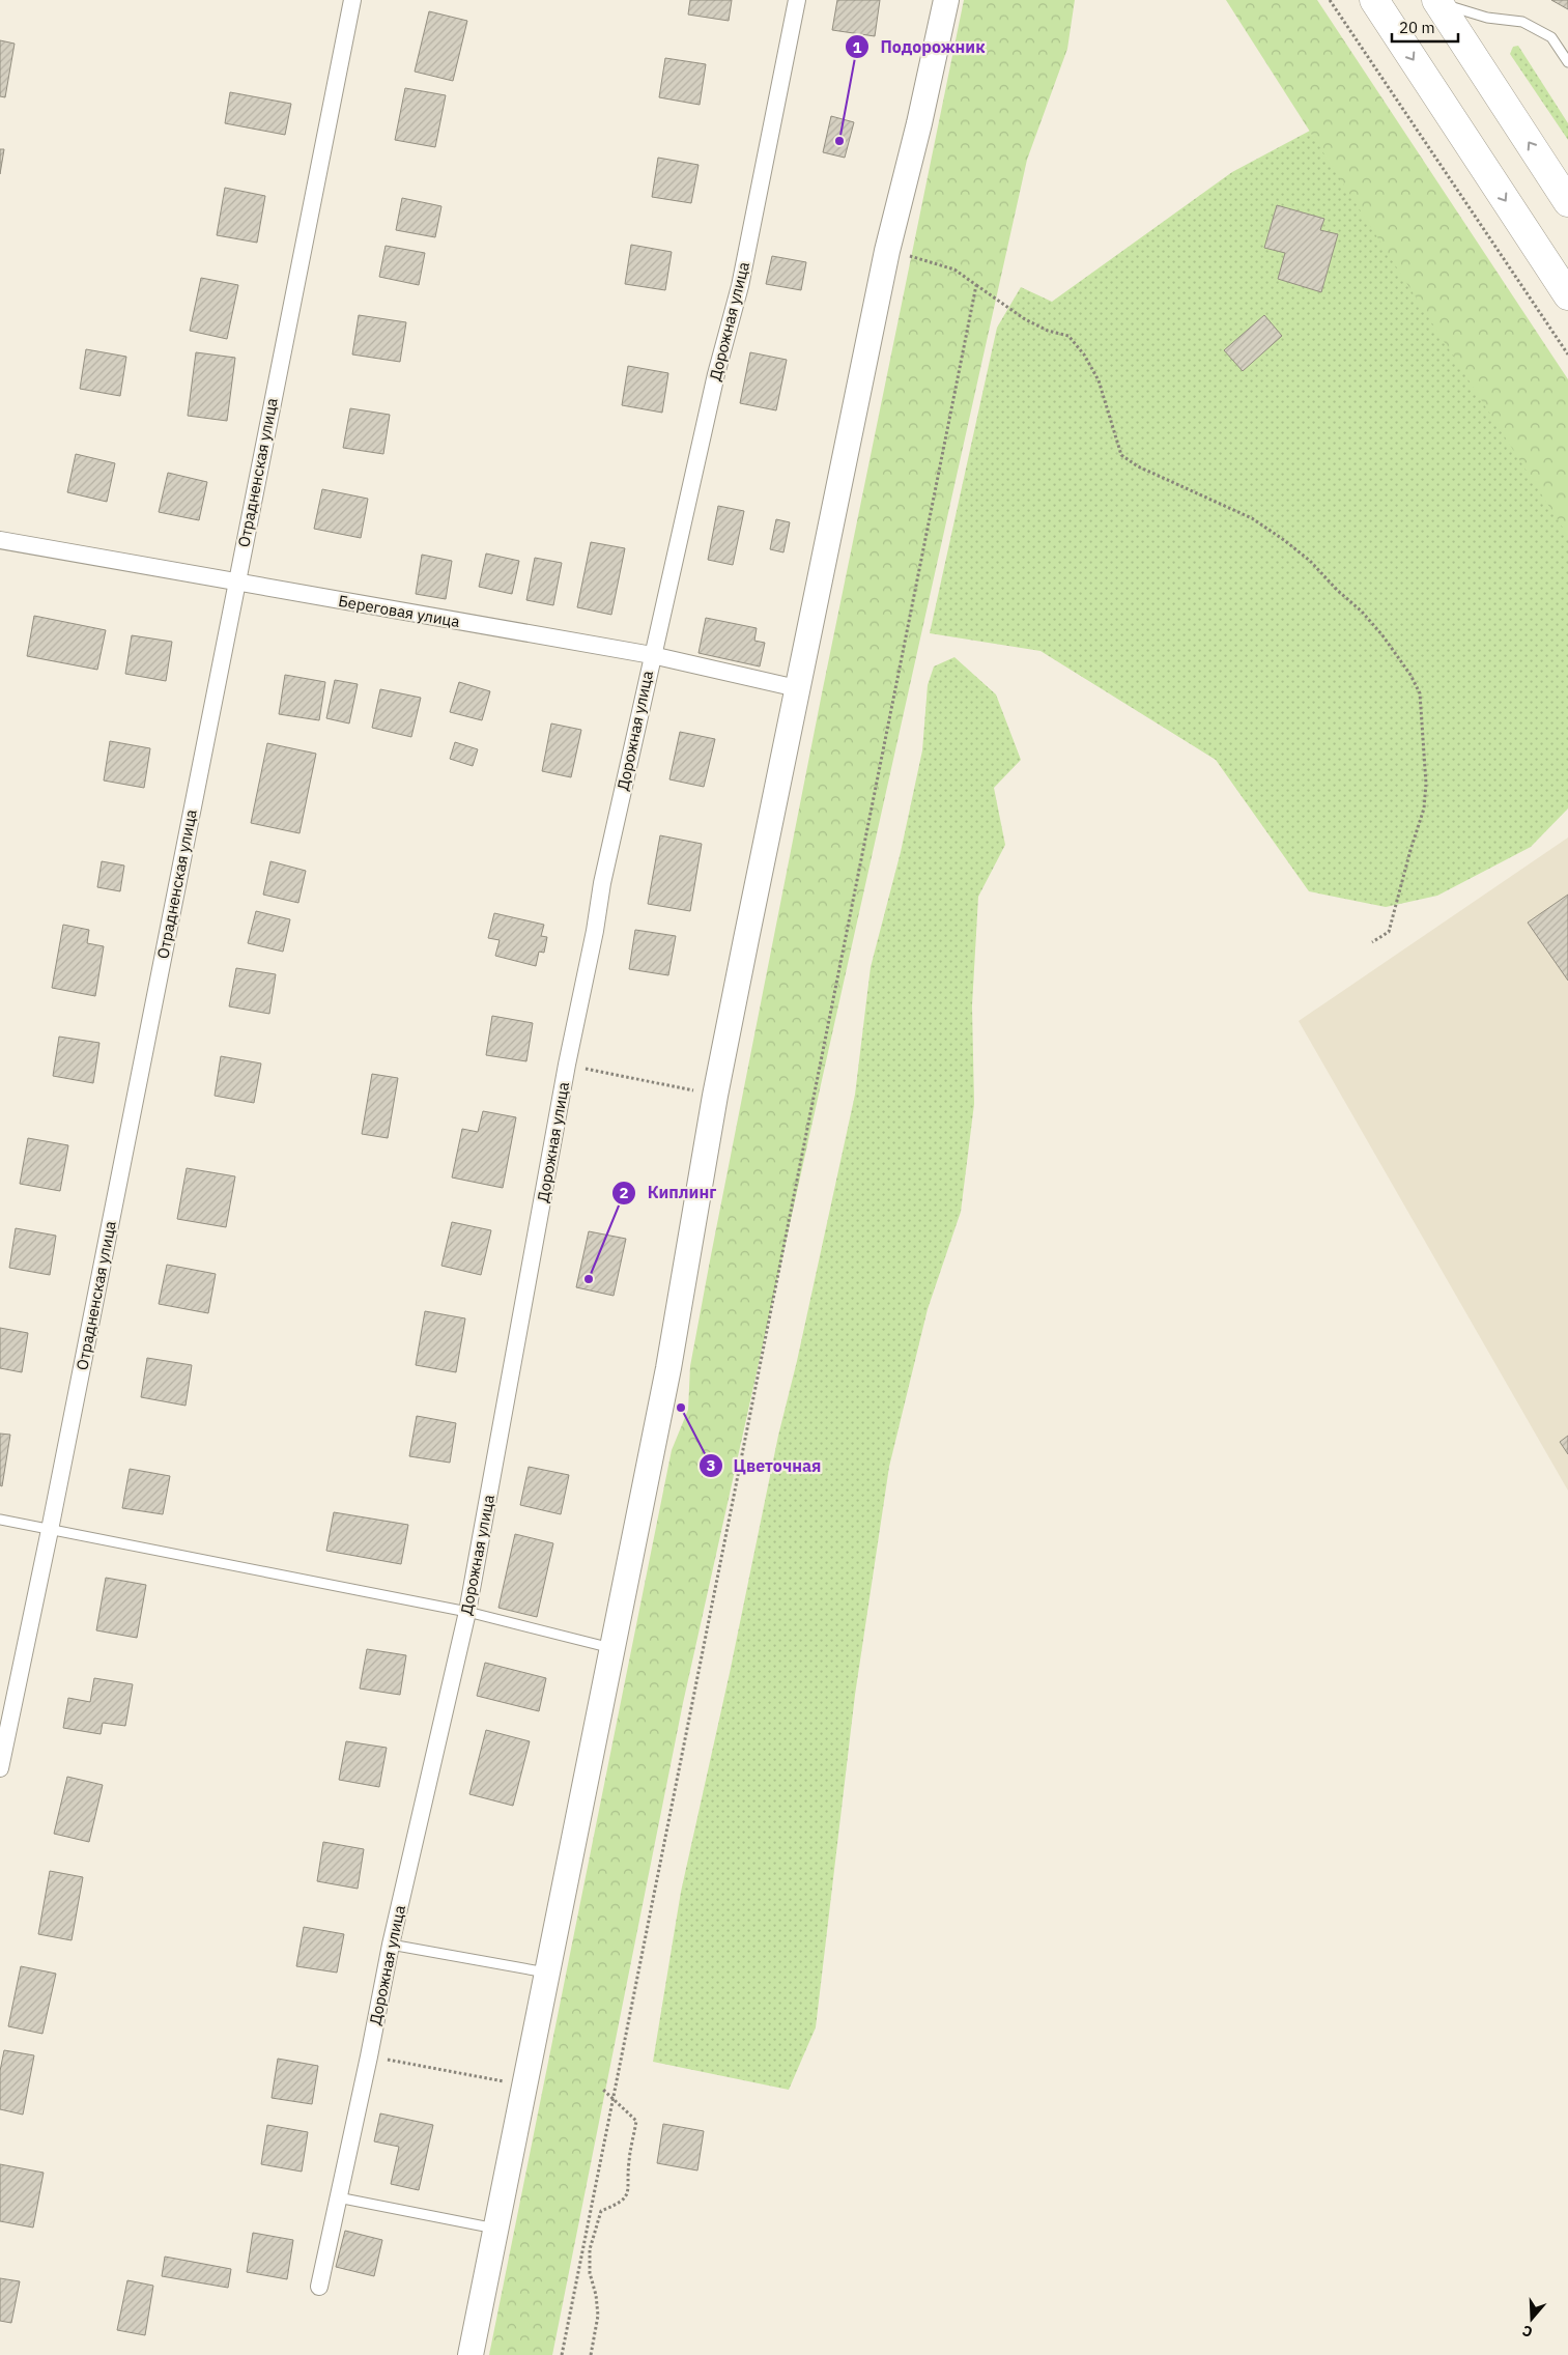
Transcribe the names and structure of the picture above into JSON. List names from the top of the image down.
{
  "streets": {
    "street": ["Дорожная улица", "Отрадненская улица", "Береговая улица"]
  },
  "crossings": [
    ["Дорожная улица", "Береговая улица"],
    ["Отрадненская улица", "Береговая улица"]
  ],
  "places": ["Подорожник", "Киплинг", "Цветочная"],
  "scale_bar": "20 m",
  "north": "bottom"
}
